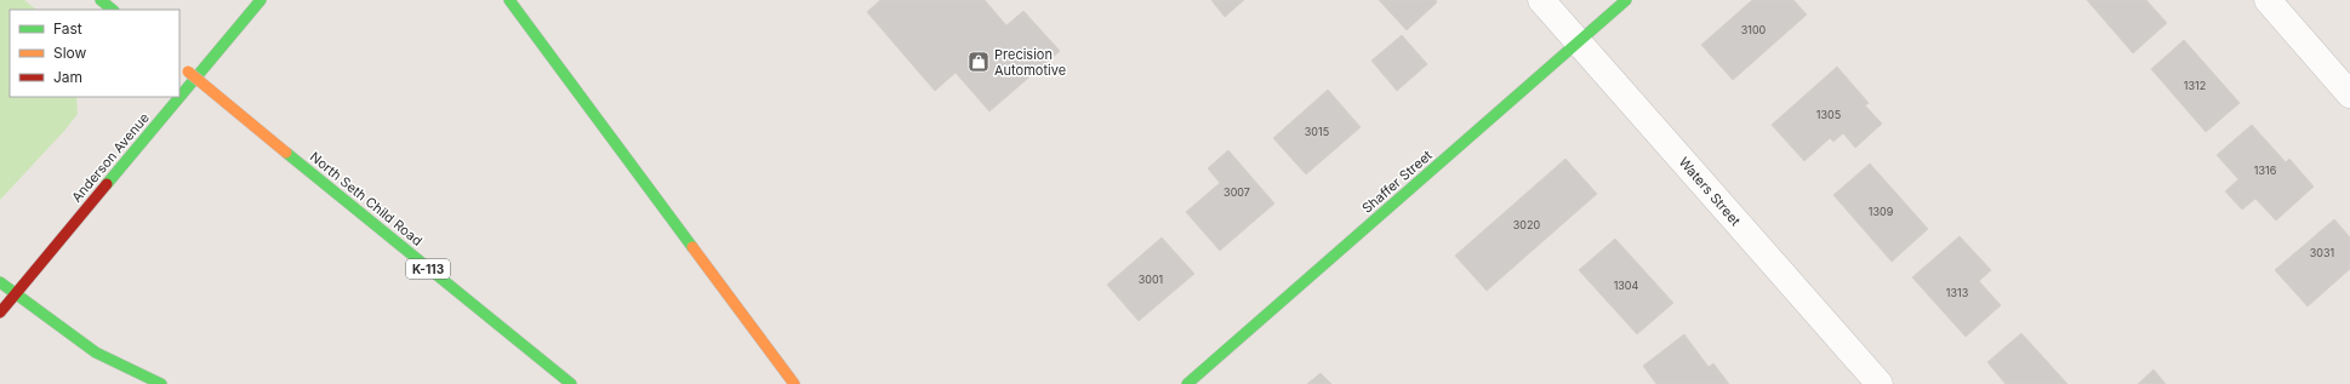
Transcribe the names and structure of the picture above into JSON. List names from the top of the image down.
{
  "streets": {
    "main road": [
      "Anderson Avenue",
      "Shaffer Street",
      "North Seth Child Road",
      "K-113"
    ],
    "street": ["Waters Street"]
  },
  "crossings": [
    ["Shaffer Street", "Waters Street"]
  ],
  "places": {
    "shop": ["Precision Automotive"]
  },
  "house_numbers": [
    "3100",
    "1312",
    "1305",
    "3015",
    "1316",
    "3007",
    "1309",
    "3020",
    "3031",
    "3001",
    "1304",
    "1313"
  ],
  "legend": ["Fast", "Slow", "Jam"]
}
